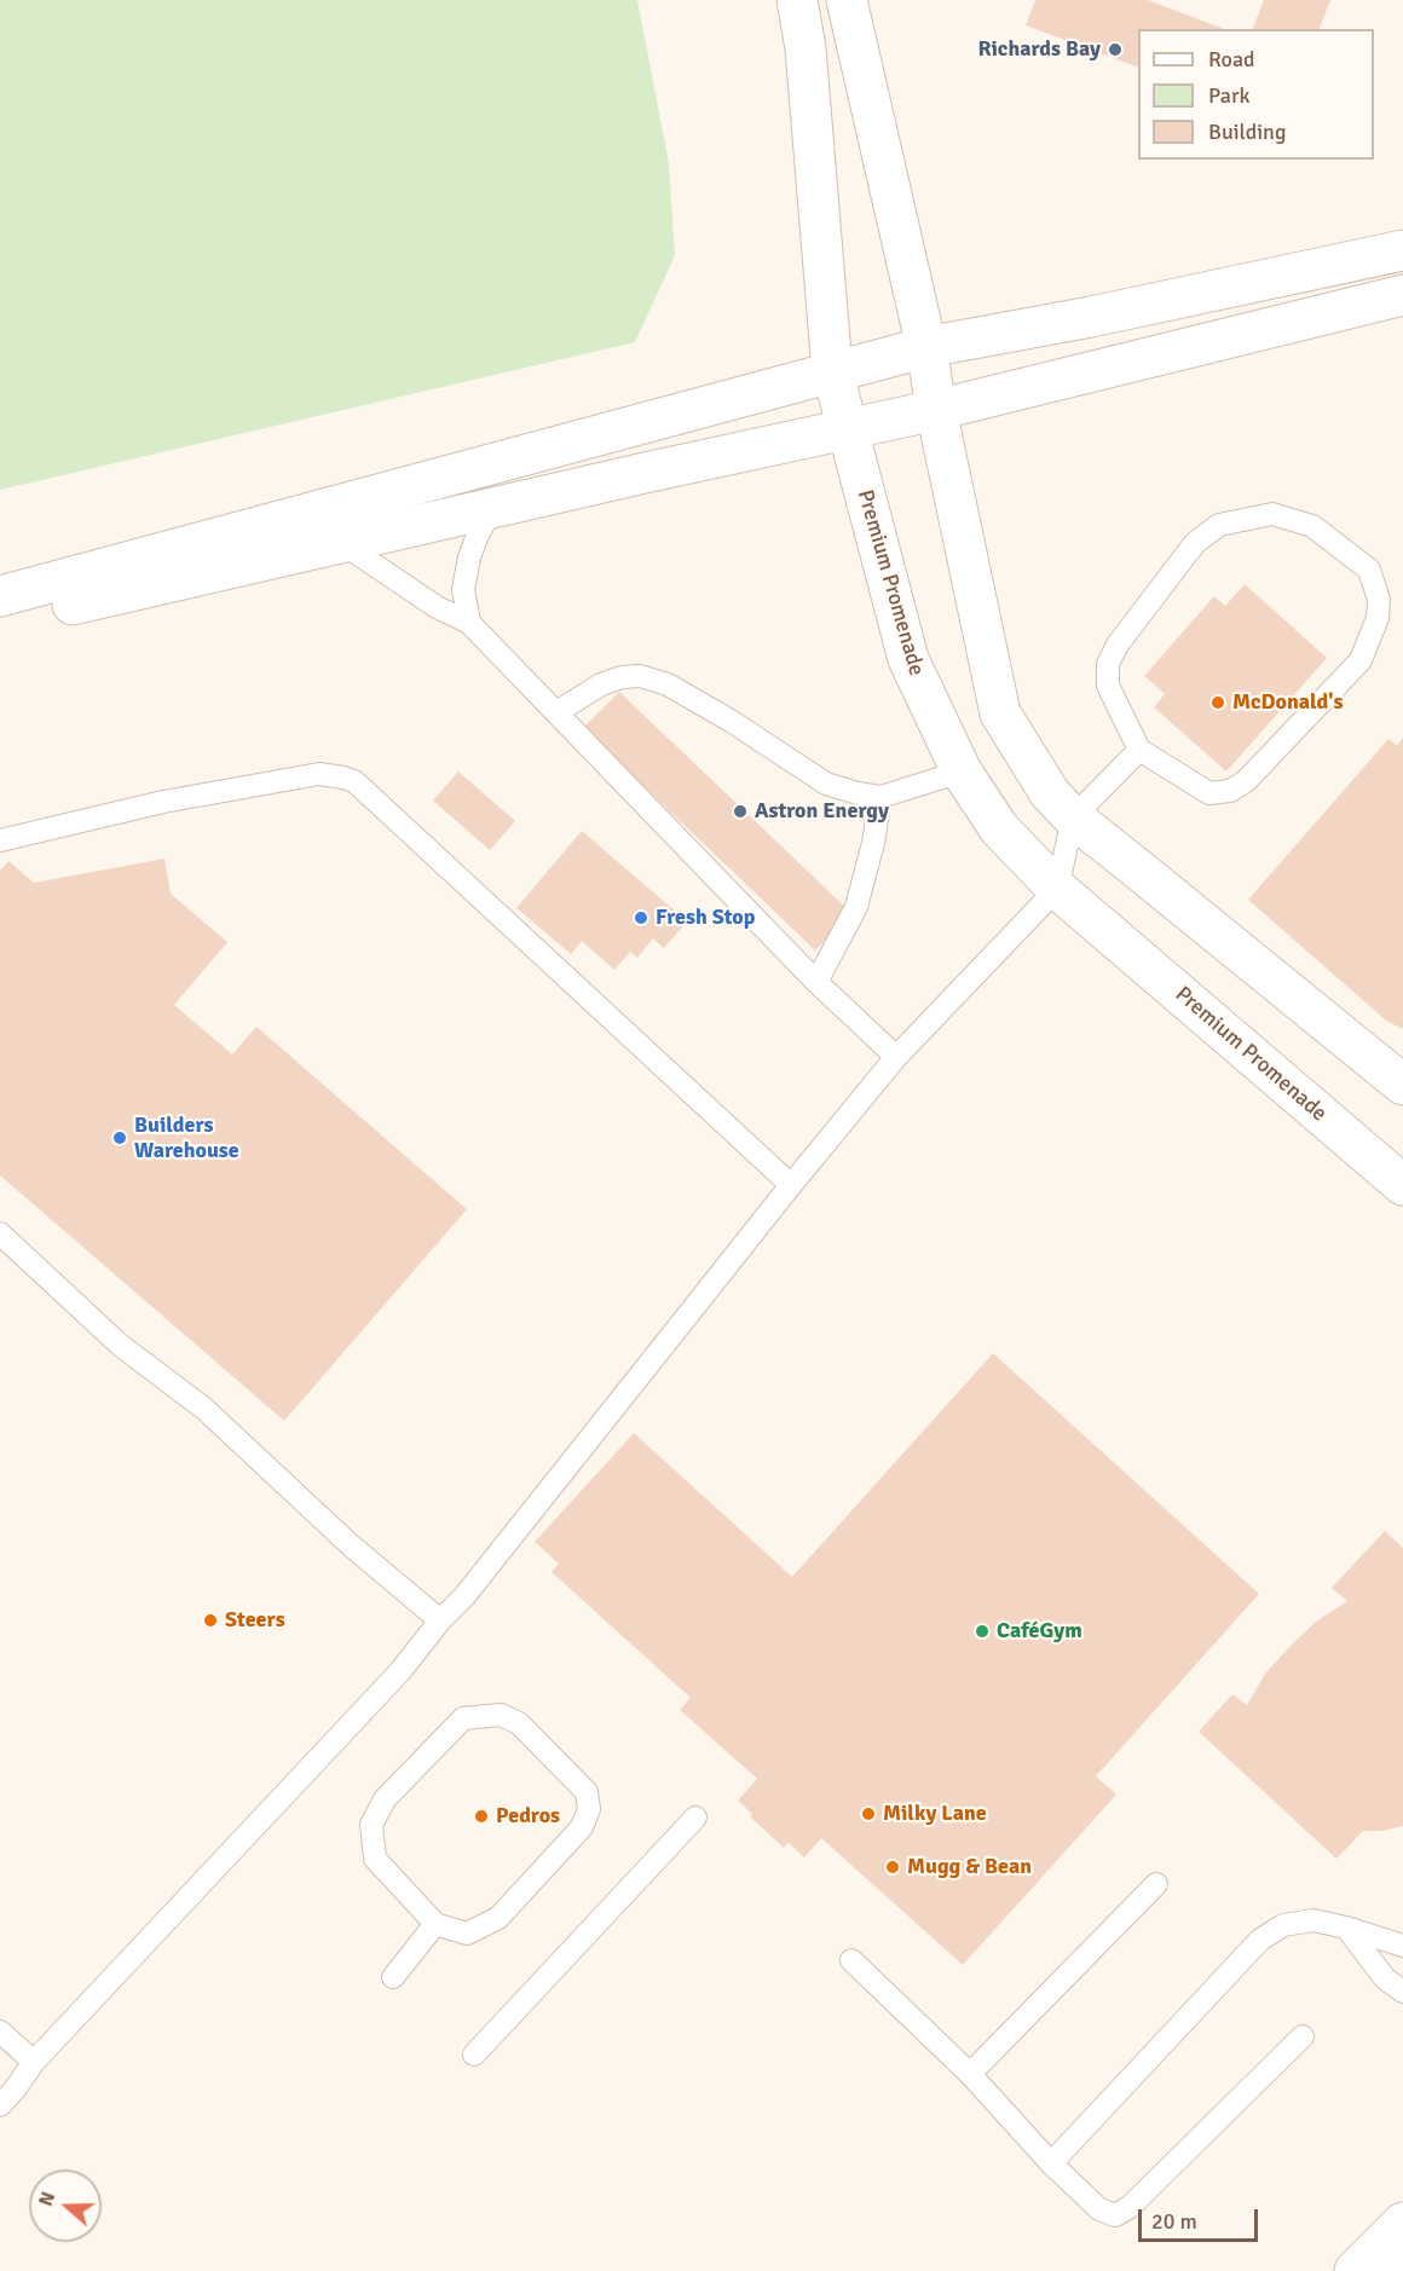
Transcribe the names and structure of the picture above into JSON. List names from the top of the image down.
{
  "streets": {
    "street": ["Premium Promenade"]
  },
  "places": [
    "Richards Bay",
    "McDonald's",
    "Astron Energy",
    "Fresh Stop",
    "Builders Warehouse",
    "Steers",
    "CaféGym",
    "Milky Lane",
    "Pedros",
    "Mugg & Bean"
  ],
  "legend": ["Road", "Park", "Building"],
  "scale_bar": "20 m",
  "north": "left"
}
